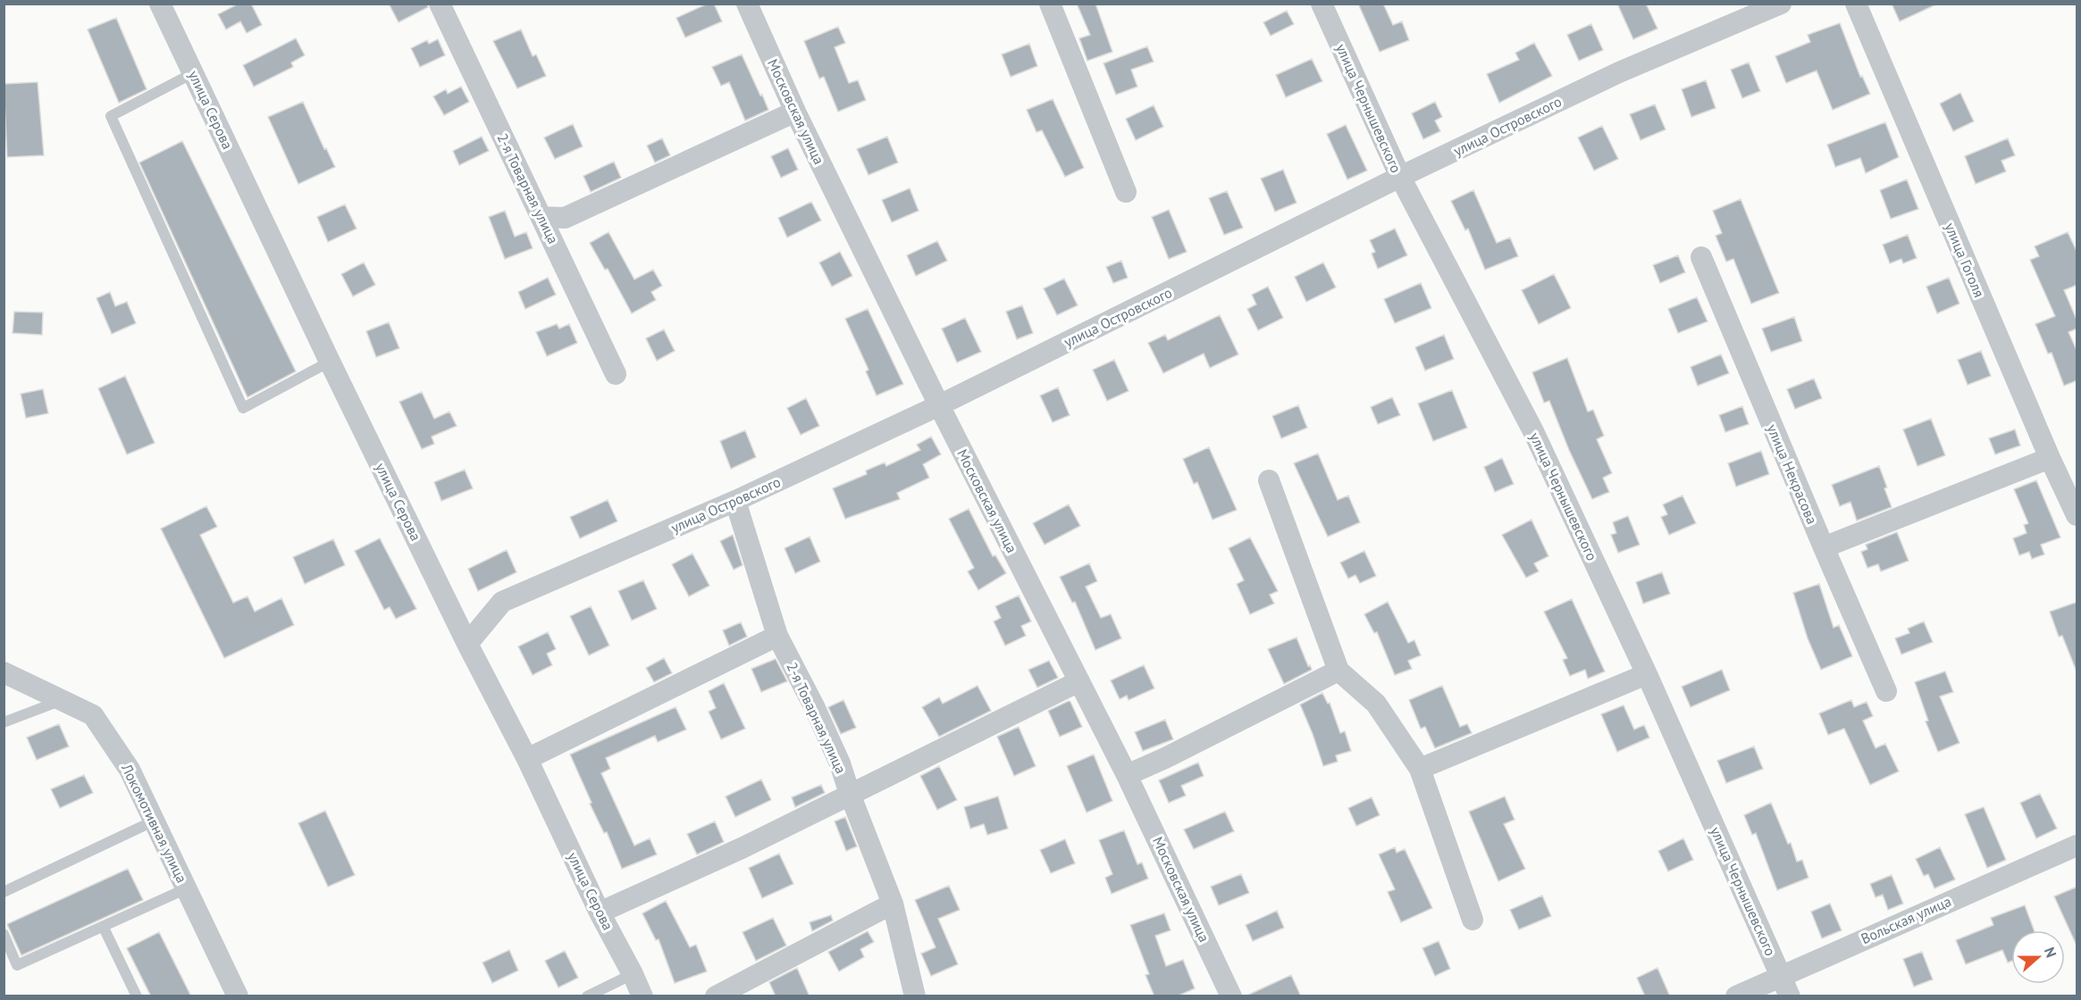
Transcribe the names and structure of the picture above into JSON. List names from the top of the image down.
{
  "streets": {
    "street": [
      "улица Чернышевского",
      "улица Серова",
      "Московская улица",
      "улица Островского",
      "2-я Товарная улица",
      "улица Гоголя",
      "улица Некрасова",
      "Локомотивная улица",
      "Вольская улица"
    ]
  },
  "crossings": [
    ["улица Чернышевского", "улица Островского"],
    ["улица Чернышевского", "Вольская улица"],
    ["улица Серова", "улица Островского"],
    ["Московская улица", "улица Островского"],
    ["улица Островского", "2-я Товарная улица"]
  ],
  "north": "right"
}
